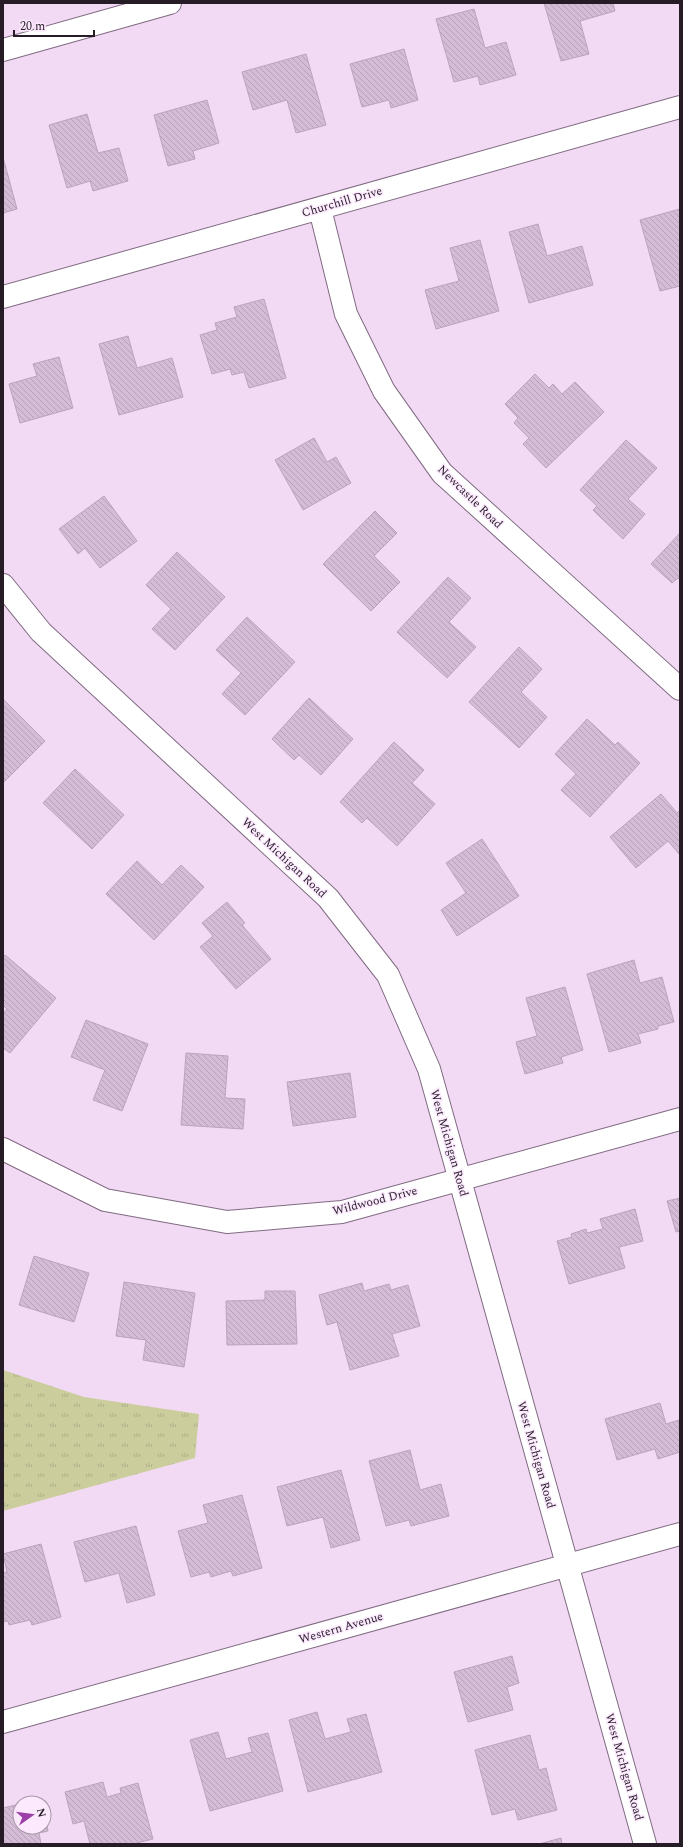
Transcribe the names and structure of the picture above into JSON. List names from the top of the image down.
{
  "streets": {
    "street": [
      "Churchill Drive",
      "Newcastle Road",
      "West Michigan Road",
      "Wildwood Drive",
      "Western Avenue"
    ]
  },
  "crossings": [
    ["Churchill Drive", "Newcastle Road"],
    ["West Michigan Road", "Wildwood Drive"],
    ["West Michigan Road", "Western Avenue"]
  ],
  "scale_bar": "20 m",
  "north": "right"
}
